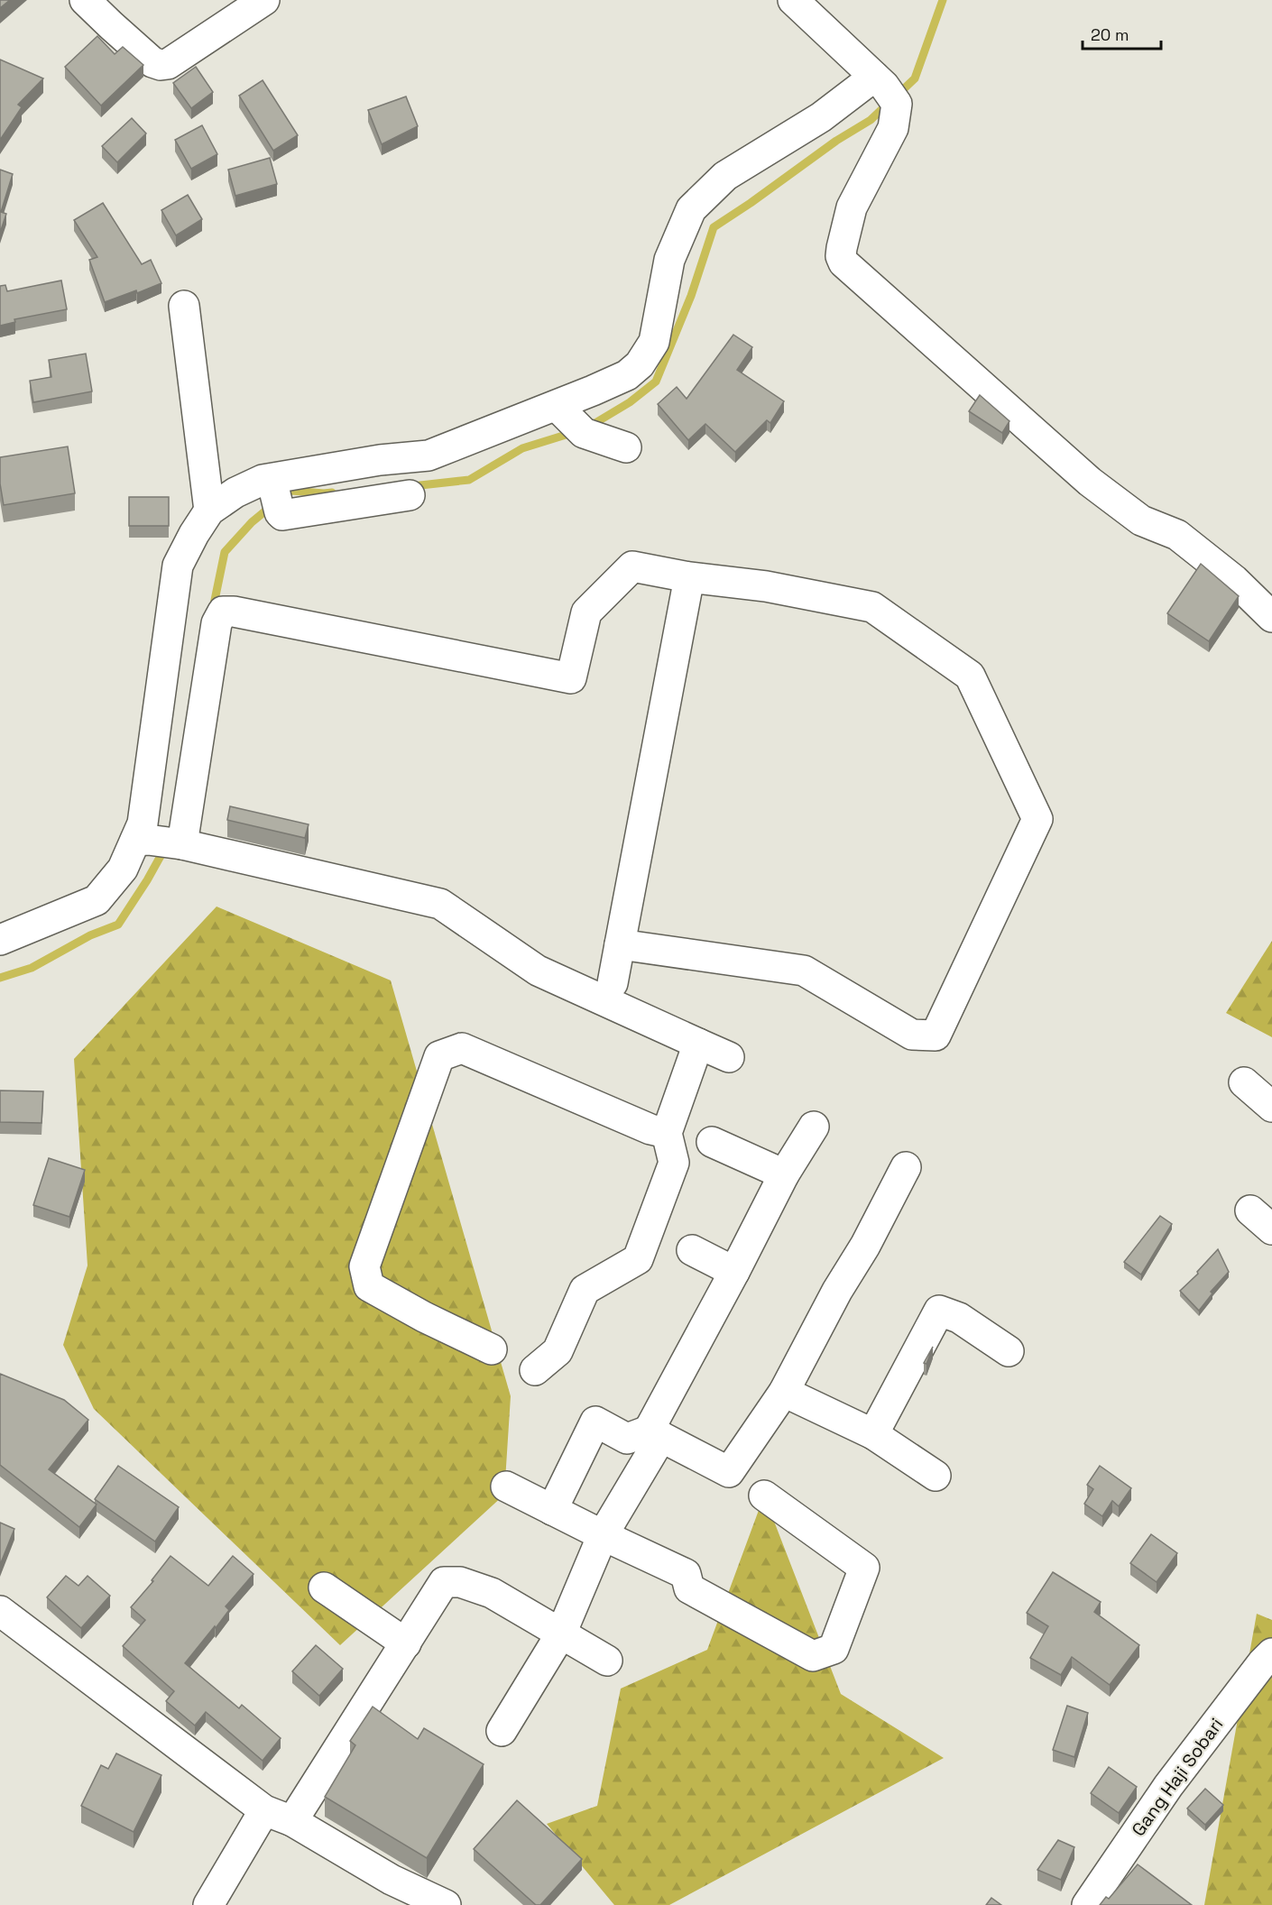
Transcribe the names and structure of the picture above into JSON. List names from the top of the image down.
{
  "streets": {
    "street": ["Gang Haji Sobari"]
  },
  "scale_bar": "20 m"
}
